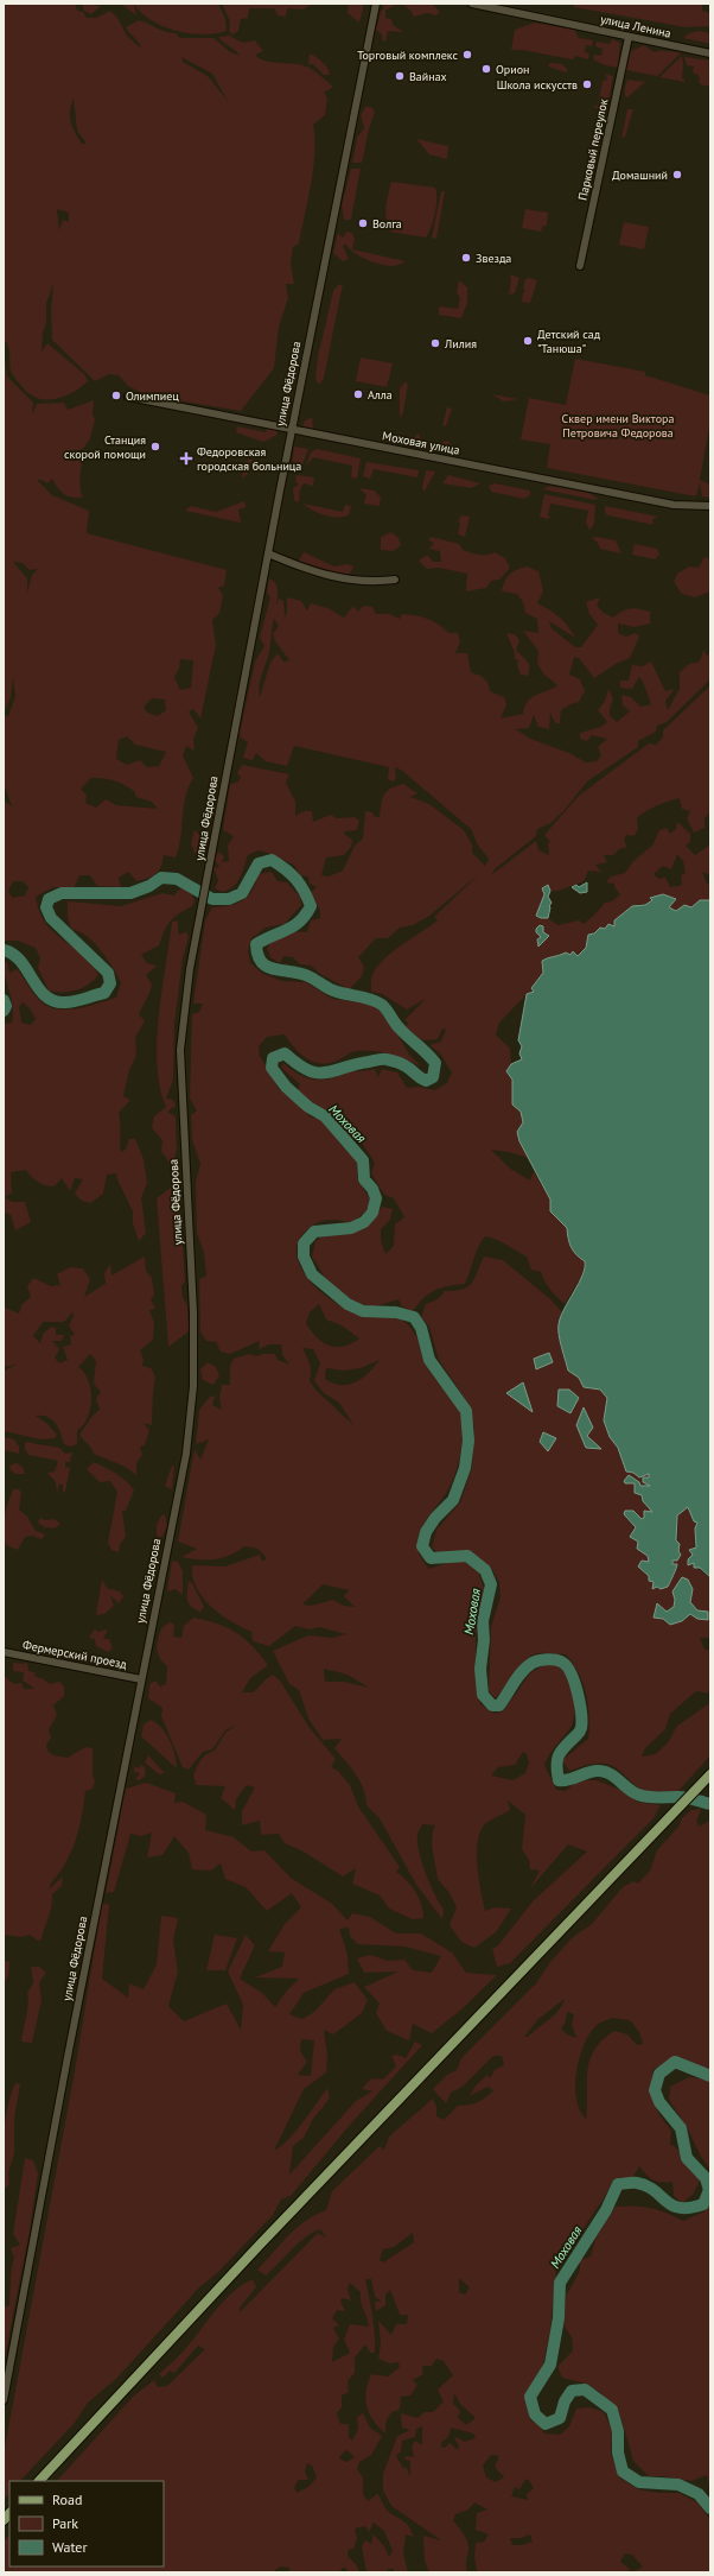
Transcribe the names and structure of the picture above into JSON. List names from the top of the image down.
{
  "streets": {
    "street": [
      "улица Ленина",
      "Парковый переулок",
      "улица Фёдорова",
      "Моховая улица",
      "Фермерский проезд"
    ]
  },
  "crossings": [
    ["улица Ленина", "Парковый переулок"],
    ["улица Фёдорова", "Моховая улица"],
    ["улица Фёдорова", "Фермерский проезд"]
  ],
  "water": ["Моховая"],
  "parks": ["Сквер имени Виктора Петровича Федорова"],
  "places": {
    "other": [
      "Торговый комплекс",
      "Орион",
      "Вайнах",
      "Школа искусств",
      "Домашний",
      "Волга",
      "Звезда",
      "Детский сад \"Танюша\"",
      "Лилия",
      "Алла",
      "Олимпиец",
      "Станция скорой помощи"
    ],
    "health": ["Федоровская городская больница"]
  },
  "legend": ["Road", "Park", "Water"]
}
